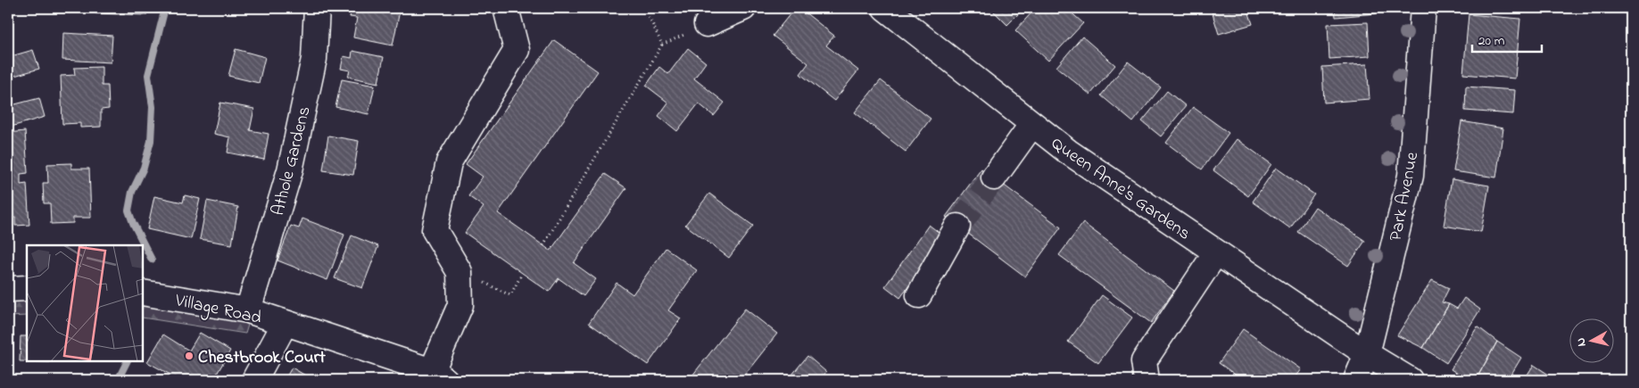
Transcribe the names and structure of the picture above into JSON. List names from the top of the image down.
{
  "streets": {
    "street": [
      "Athole Gardens",
      "Queen Anne's Gardens",
      "Park Avenue",
      "Village Road"
    ]
  },
  "crossings": [
    ["Athole Gardens", "Village Road"],
    ["Queen Anne's Gardens", "Park Avenue"]
  ],
  "places": ["Chestbrook Court"],
  "scale_bar": "20 m",
  "north": "left"
}
